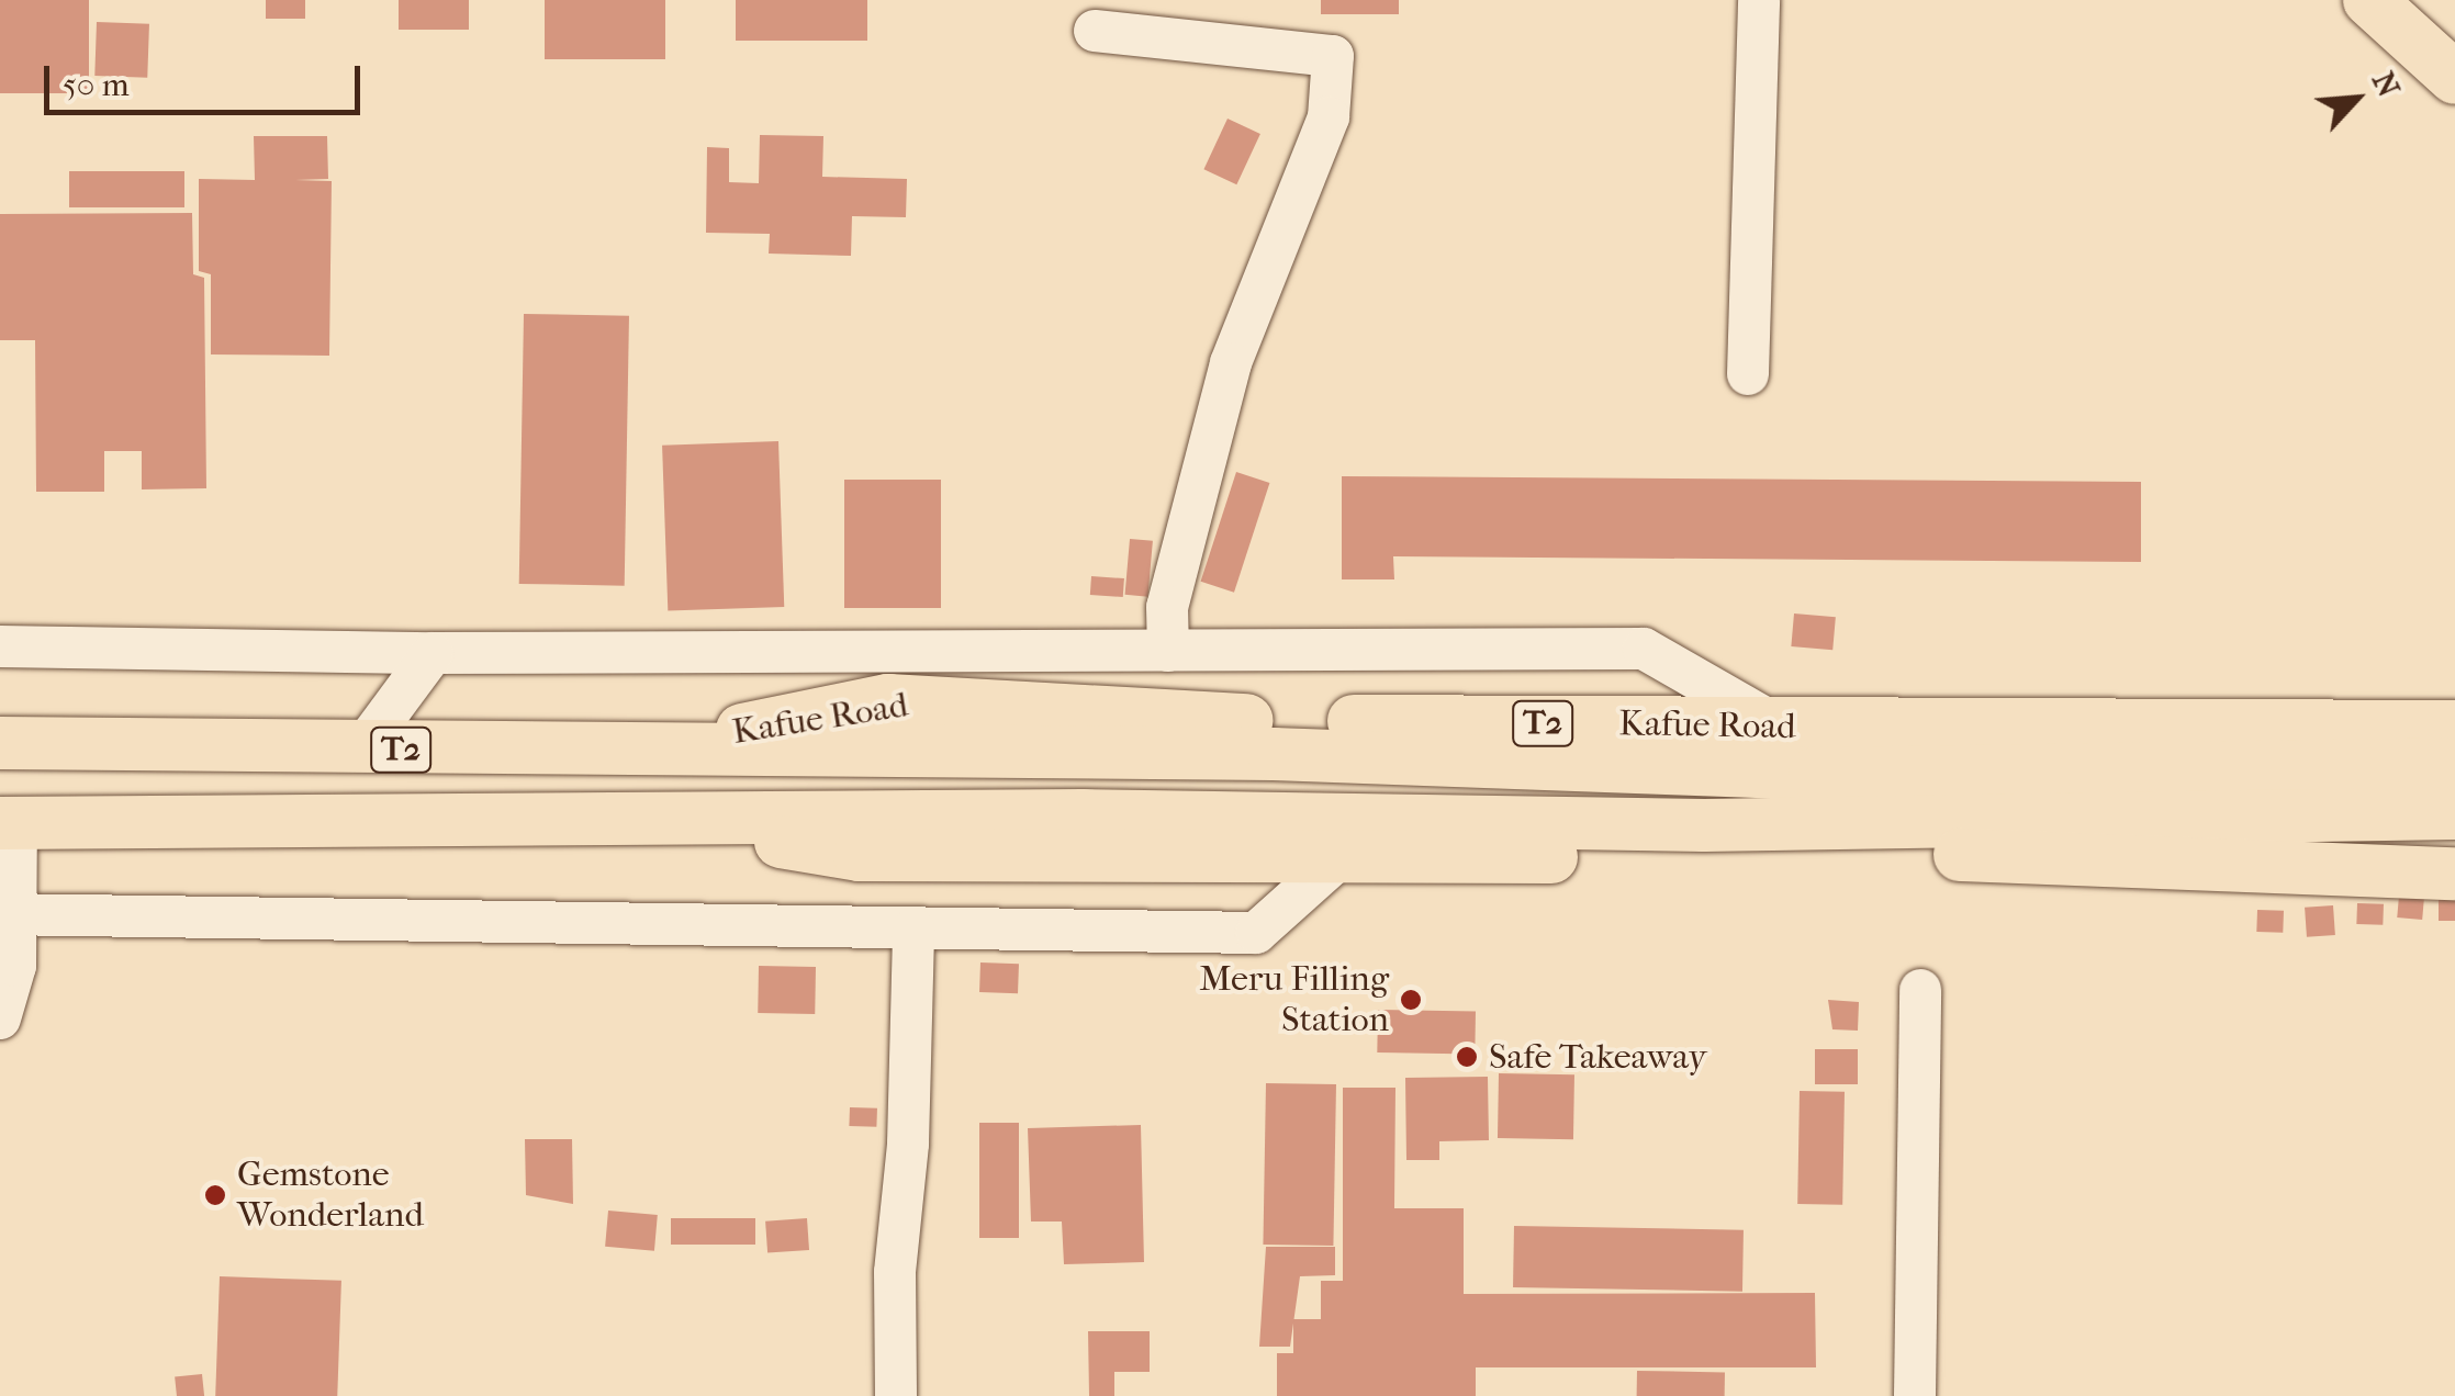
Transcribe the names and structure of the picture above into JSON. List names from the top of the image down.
{
  "streets": {
    "main road": ["Kafue Road", "T2"]
  },
  "places": ["Meru Filling Station", "Safe Takeaway", "Gemstone Wonderland"],
  "scale_bar": "50 m",
  "north": "top right"
}
